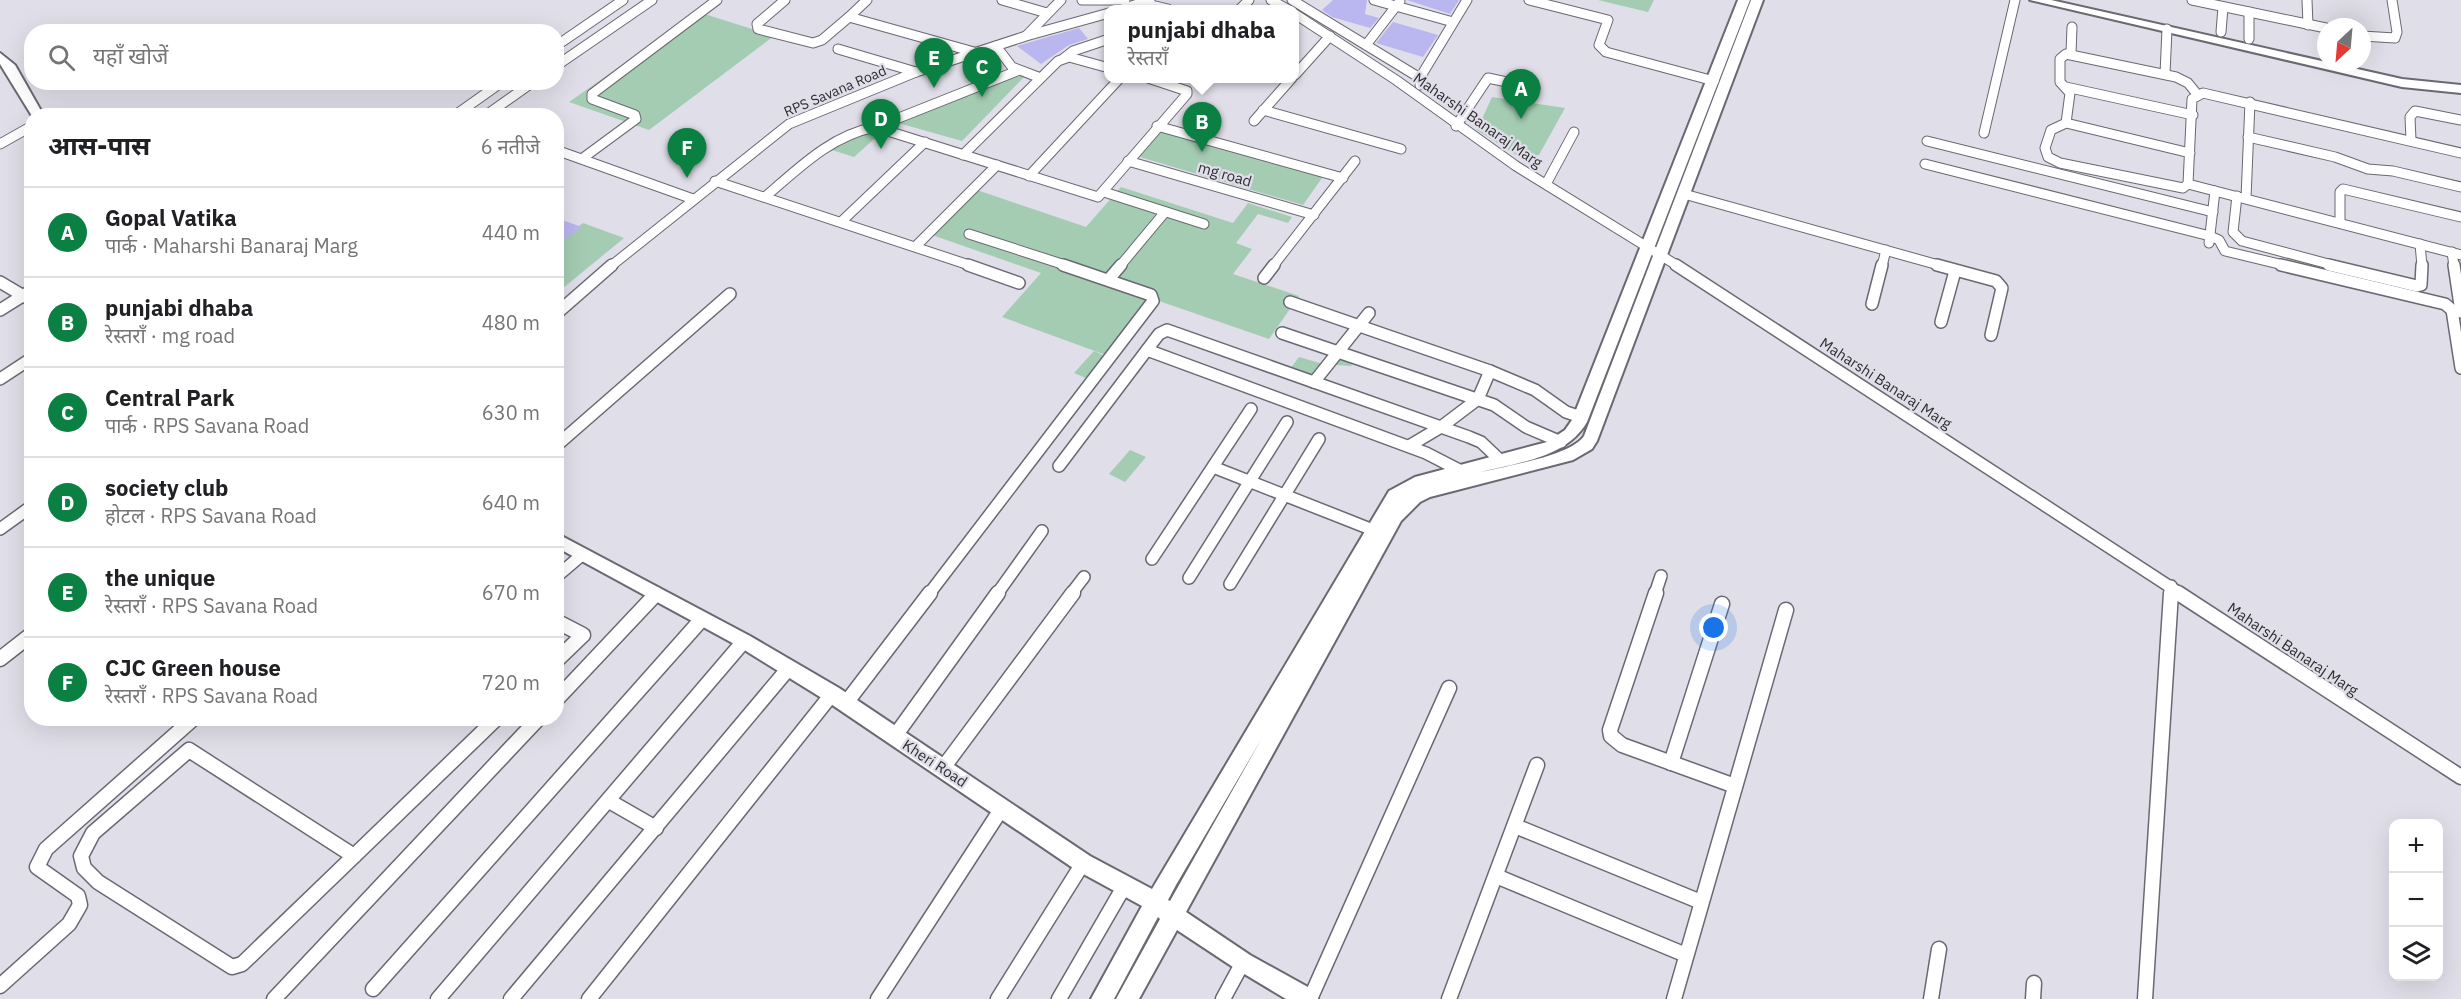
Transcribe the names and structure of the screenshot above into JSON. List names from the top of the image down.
{
  "streets": {
    "street": [
      "RPS Savana Road",
      "Maharshi Banaraj Marg",
      "mg road",
      "Kheri Road"
    ]
  },
  "north": "bottom left",
  "page": {
    "popup": ["punjabi dhaba", "रेस्तराँ"],
    "search": "यहाँ खोजें",
    "pins": [
      "E",
      "C",
      "A",
      "D",
      "B",
      "F"
    ],
    "heading": ["आस-पास", "6 नतीजे"],
    "list": [
      {
        "mark": "A",
        "name": "Gopal Vatika",
        "note": "पार्क · Maharshi Banaraj Marg",
        "value": "440 m"
      },
      {
        "mark": "B",
        "name": "punjabi dhaba",
        "note": "रेस्तराँ · mg road",
        "value": "480 m"
      },
      {
        "mark": "C",
        "name": "Central Park",
        "note": "पार्क · RPS Savana Road",
        "value": "630 m"
      },
      {
        "mark": "D",
        "name": "society club",
        "note": "होटल · RPS Savana Road",
        "value": "640 m"
      },
      {
        "mark": "E",
        "name": "the unique",
        "note": "रेस्तराँ · RPS Savana Road",
        "value": "670 m"
      },
      {
        "mark": "F",
        "name": "CJC Green house",
        "note": "रेस्तराँ · RPS Savana Road",
        "value": "720 m"
      }
    ],
    "map_buttons": ["+", "−"]
  }
}
